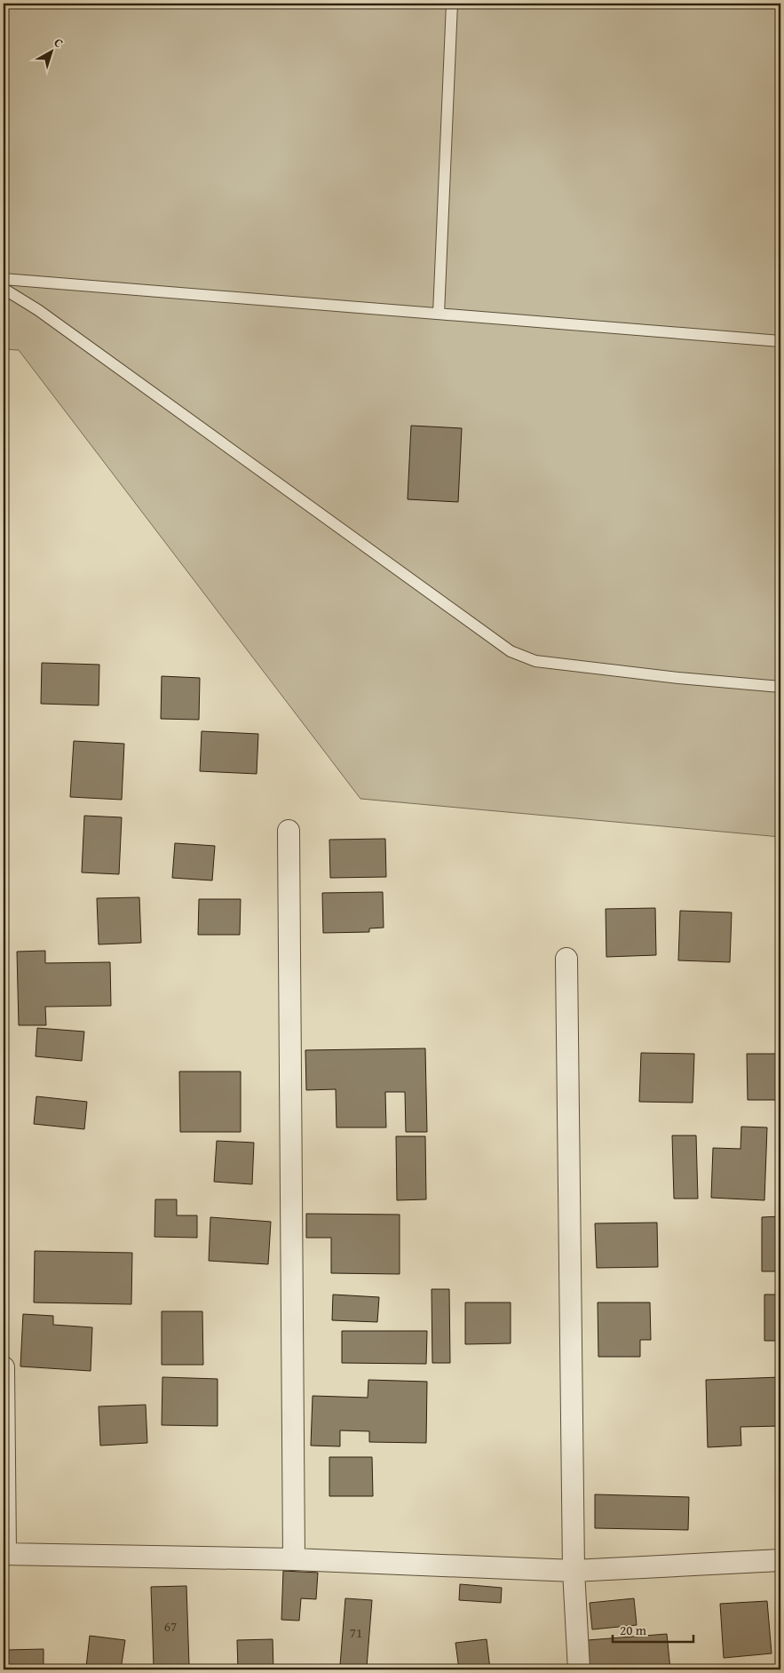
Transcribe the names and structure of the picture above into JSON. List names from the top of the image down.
{
  "house_numbers": ["67", "71"],
  "scale_bar": "20 m",
  "north": "top right"
}
